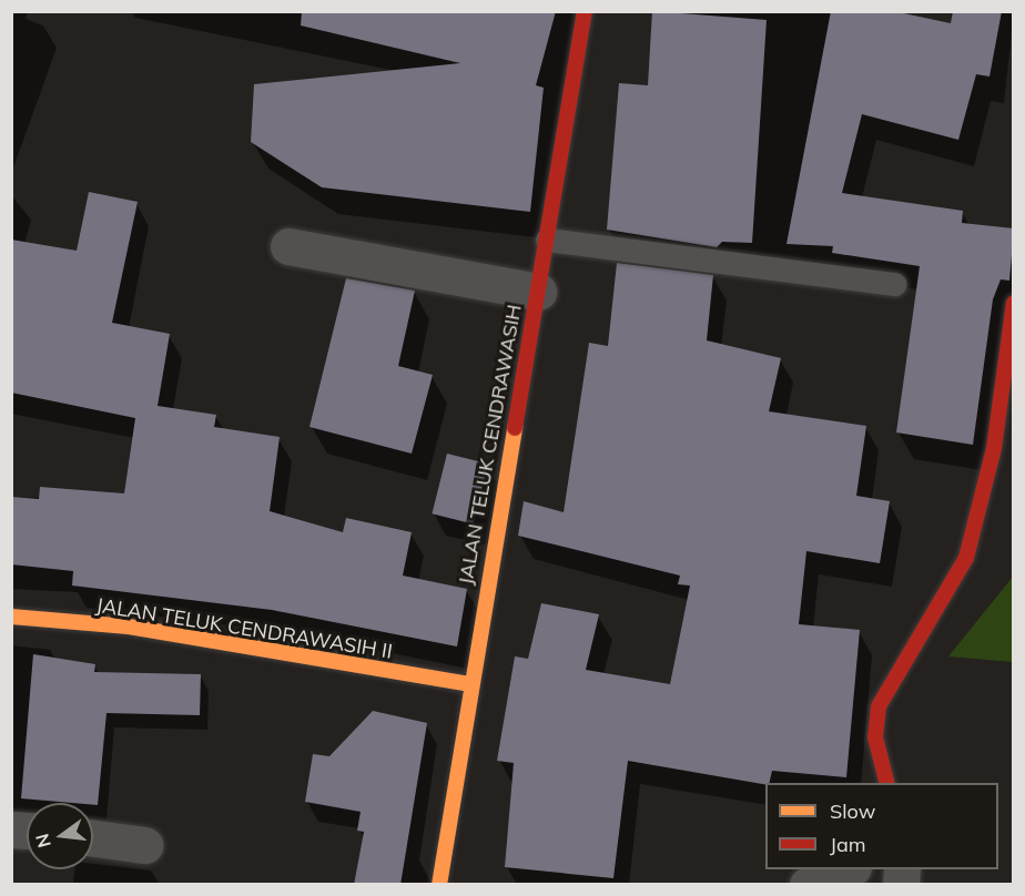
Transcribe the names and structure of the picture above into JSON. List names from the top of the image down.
{
  "streets": {
    "street": ["JALAN TELUK CENDRAWASIH", "JALAN TELUK CENDRAWASIH II"]
  },
  "crossings": [
    ["JALAN TELUK CENDRAWASIH", "JALAN TELUK CENDRAWASIH II"]
  ],
  "legend": ["Slow", "Jam"],
  "north": "left"
}
